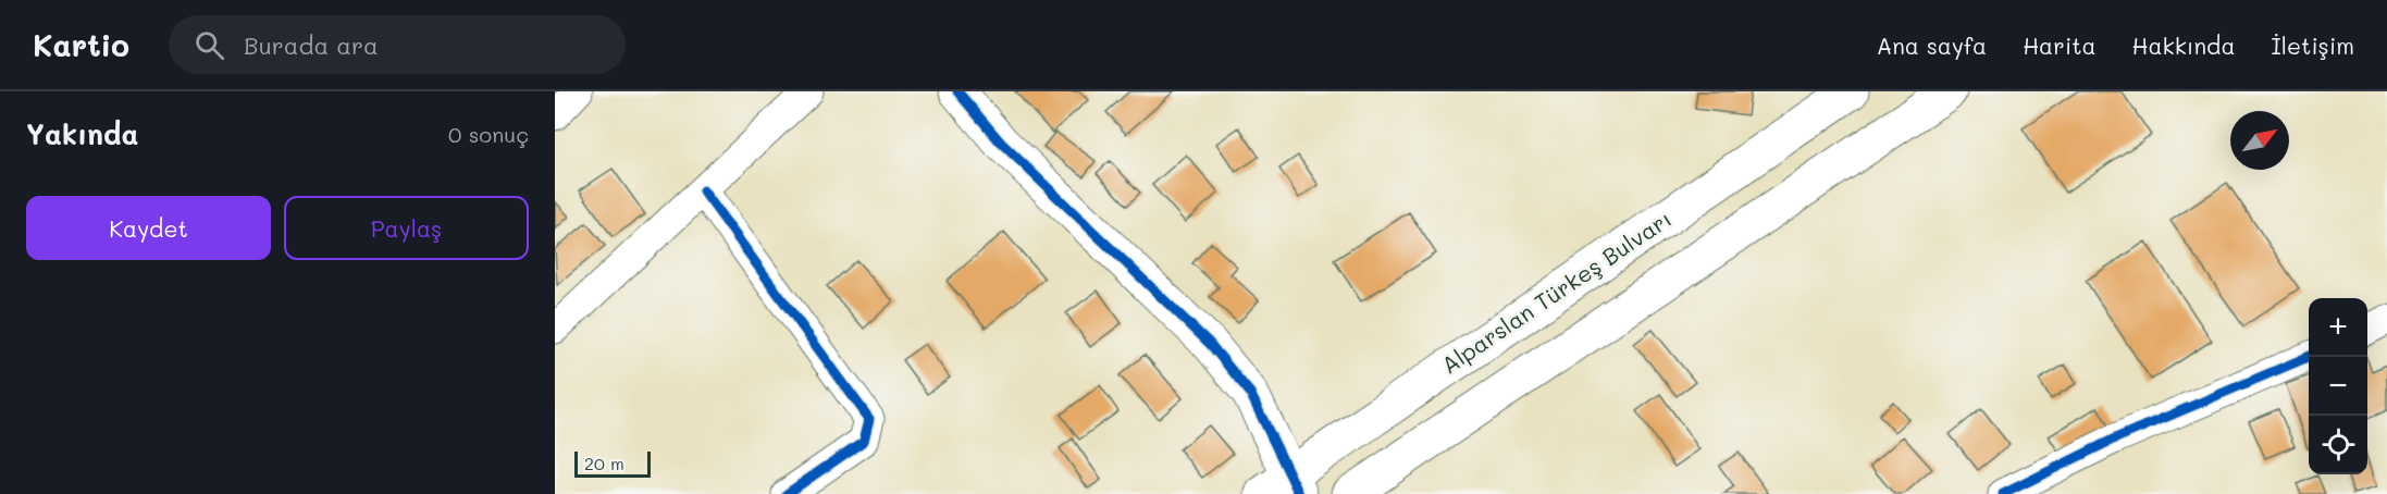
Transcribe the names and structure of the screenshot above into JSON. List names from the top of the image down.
{
  "streets": {
    "main road": ["Alparslan Türkeş Bulvarı"]
  },
  "scale_bar": "20 m",
  "north": "top right",
  "page": {
    "header": "Kartio",
    "search": "Burada ara",
    "nav": [
      "Ana sayfa",
      "Harita",
      "Hakkında",
      "İletişim"
    ],
    "heading": ["Yakında", "0 sonuç"],
    "buttons": ["Kaydet", "Paylaş"],
    "map_buttons": ["+", "−"],
    "scale": "20 m"
  }
}
